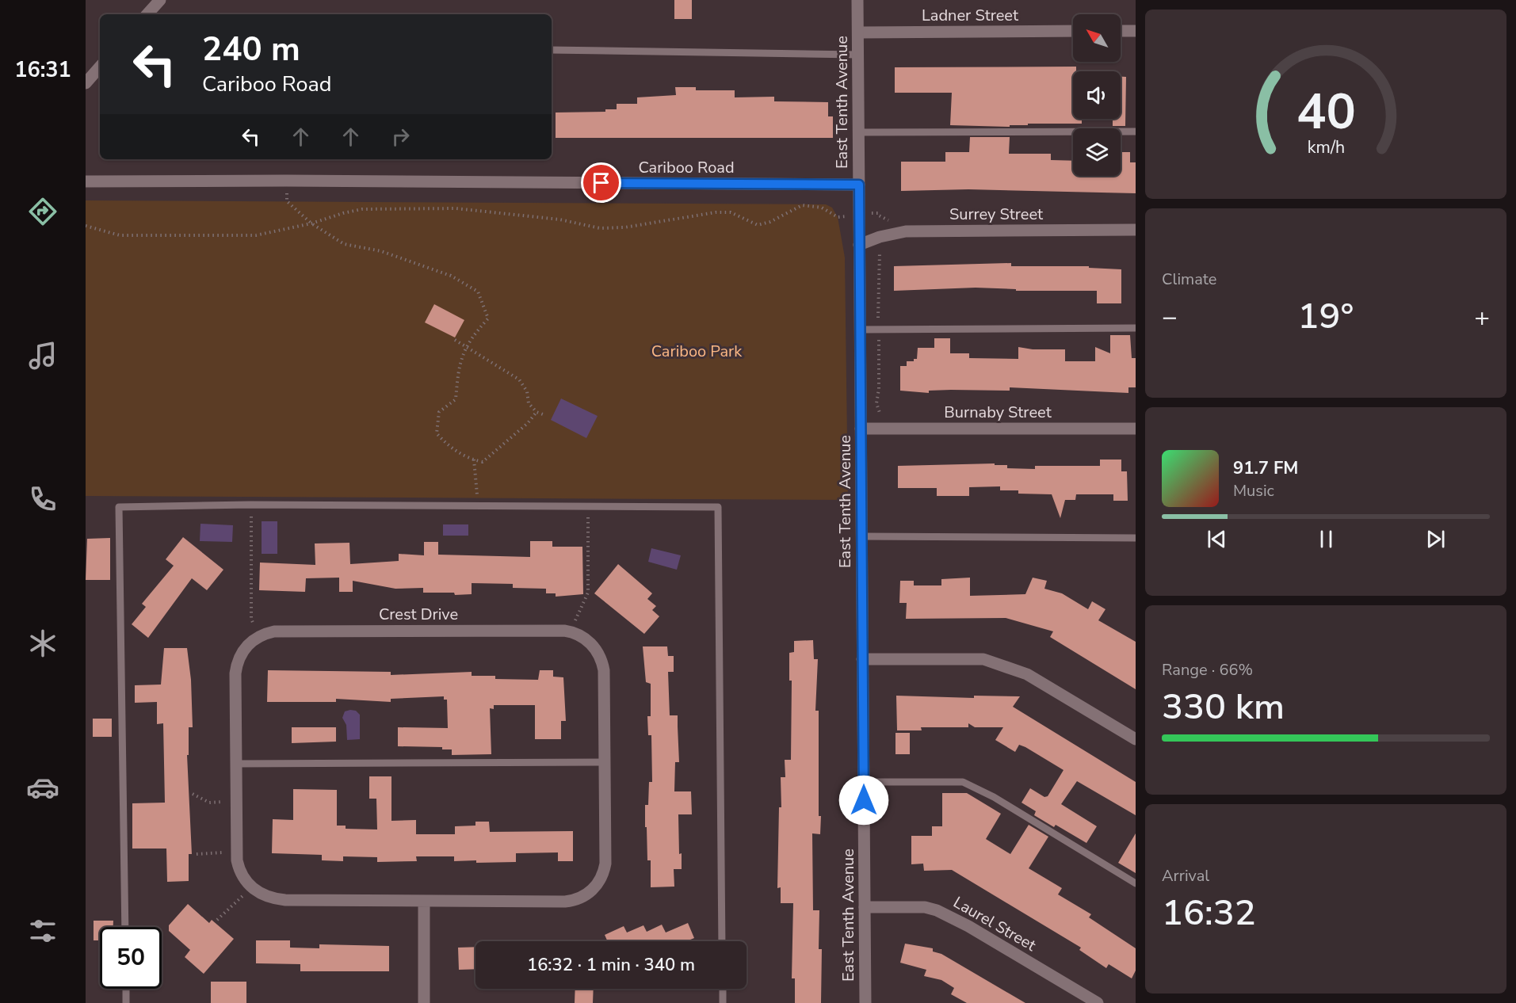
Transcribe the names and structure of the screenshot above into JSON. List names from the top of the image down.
{
  "streets": {
    "street": [
      "Ladner Street",
      "East Tenth Avenue",
      "Cariboo Road",
      "Surrey Street",
      "Burnaby Street",
      "Crest Drive",
      "Laurel Street"
    ]
  },
  "crossings": [
    ["Ladner Street", "East Tenth Avenue"],
    ["East Tenth Avenue", "Cariboo Road"],
    ["East Tenth Avenue", "Surrey Street"],
    ["East Tenth Avenue", "Burnaby Street"],
    ["East Tenth Avenue", "Laurel Street"]
  ],
  "parks": ["Cariboo Park"],
  "north": "top left",
  "page": {
    "tabs": "16:31",
    "turn": ["240 m", "Cariboo Road"],
    "tile": [
      "Climate",
      ["Range · 66%", "330 km"],
      ["Arrival", "16:32"]
    ],
    "heat": ["−", "19°", "+"],
    "song": ["91.7 FM", "Music"],
    "limit": "50",
    "trip": "16:32 · 1 min · 340 m",
    "gauge": ["40", "km/h"]
  }
}
